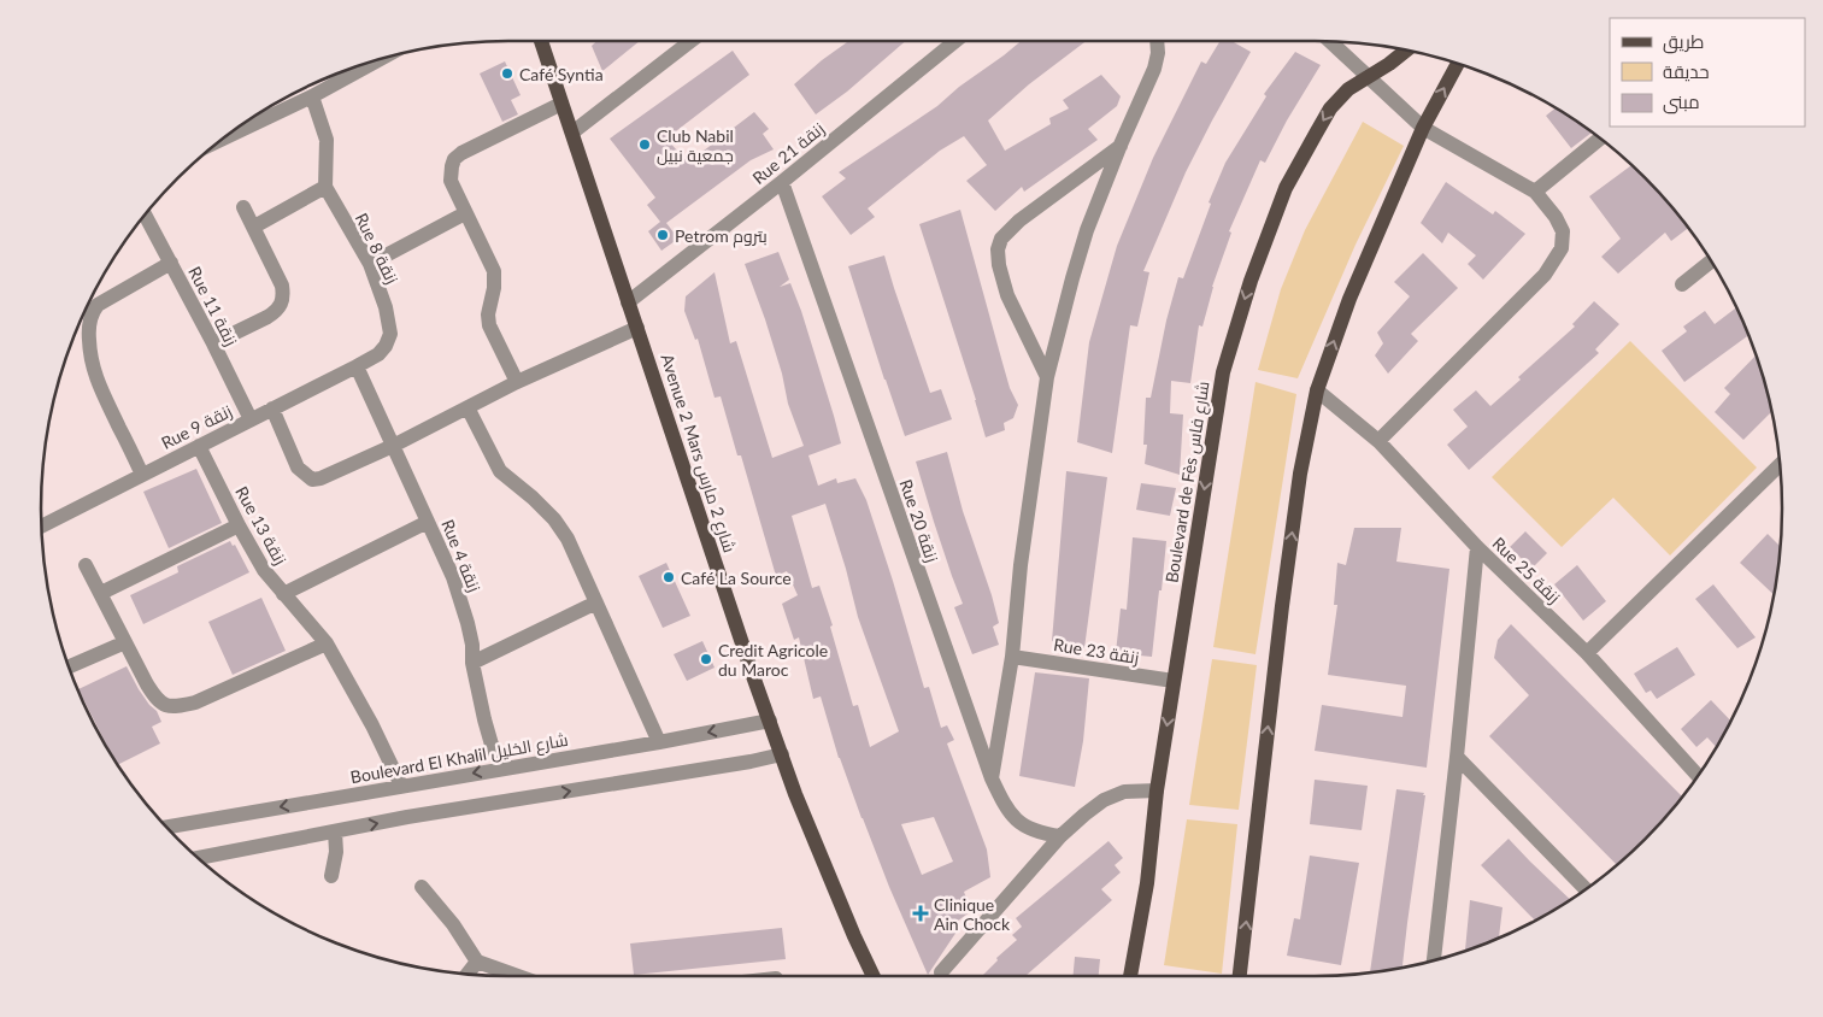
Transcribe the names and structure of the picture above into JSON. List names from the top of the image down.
{
  "streets": {
    "main road": ["Avenue 2 Mars شارع 2 مارس", "Boulevard de Fès شارع فاس"],
    "street": [
      "Rue 21 زنقة",
      "Rue 8 زنقة",
      "Rue 11 زنقة",
      "Rue 9 زنقة",
      "Rue 20 زنقة",
      "Rue 13 زنقة",
      "Rue 4 زنقة",
      "Rue 25 زنقة",
      "Rue 23 زنقة",
      "Boulevard El Khalil شارع الخليل"
    ]
  },
  "crossings": [
    ["Rue 21 زنقة", "Avenue 2 Mars شارع 2 مارس"],
    ["Rue 21 زنقة", "Rue 20 زنقة"],
    ["Rue 8 زنقة", "Rue 9 زنقة"],
    ["Rue 11 زنقة", "Rue 9 زنقة"],
    ["Rue 9 زنقة", "Rue 13 زنقة"],
    ["Rue 9 زنقة", "Rue 4 زنقة"],
    ["Avenue 2 Mars شارع 2 مارس", "Boulevard El Khalil شارع الخليل"],
    ["Boulevard de Fès شارع فاس", "Rue 23 زنقة"],
    ["Rue 13 زنقة", "Boulevard El Khalil شارع الخليل"],
    ["Rue 4 زنقة", "Boulevard El Khalil شارع الخليل"]
  ],
  "places": {
    "other": [
      "Café Syntia",
      "Club Nabil جمعية نبيل",
      "Petrom بتروم",
      "Café La Source",
      "Credit Agricole du Maroc"
    ],
    "health": ["Clinique Ain Chock"]
  },
  "legend": ["طريق", "حديقة", "مبنى"]
}
